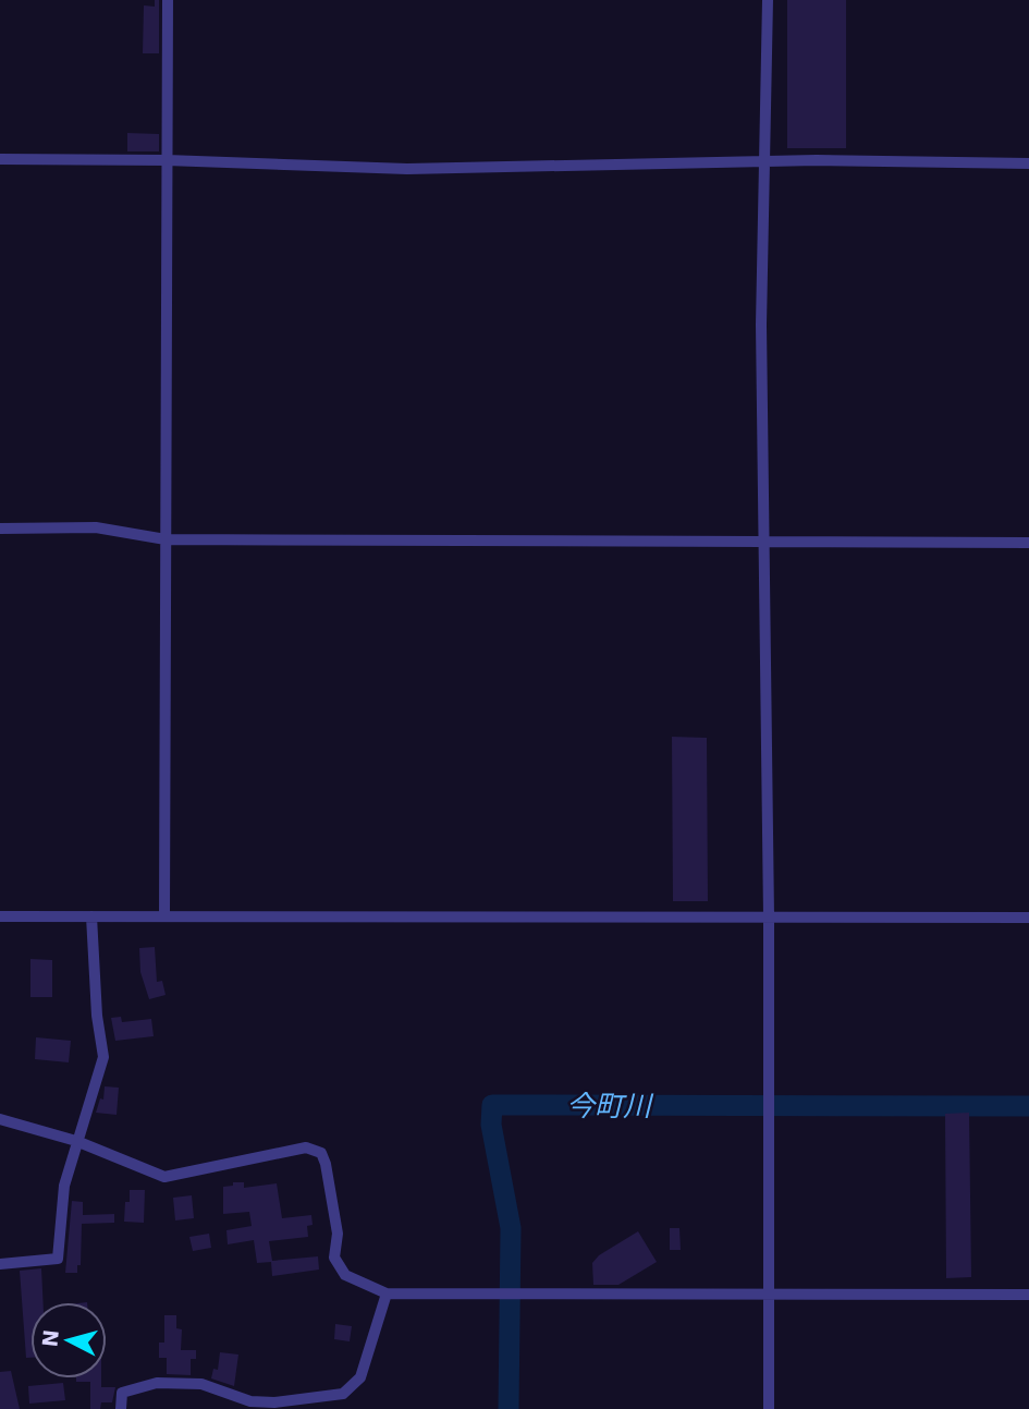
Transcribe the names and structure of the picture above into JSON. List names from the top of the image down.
{
  "water": ["今町川"],
  "north": "left"
}
